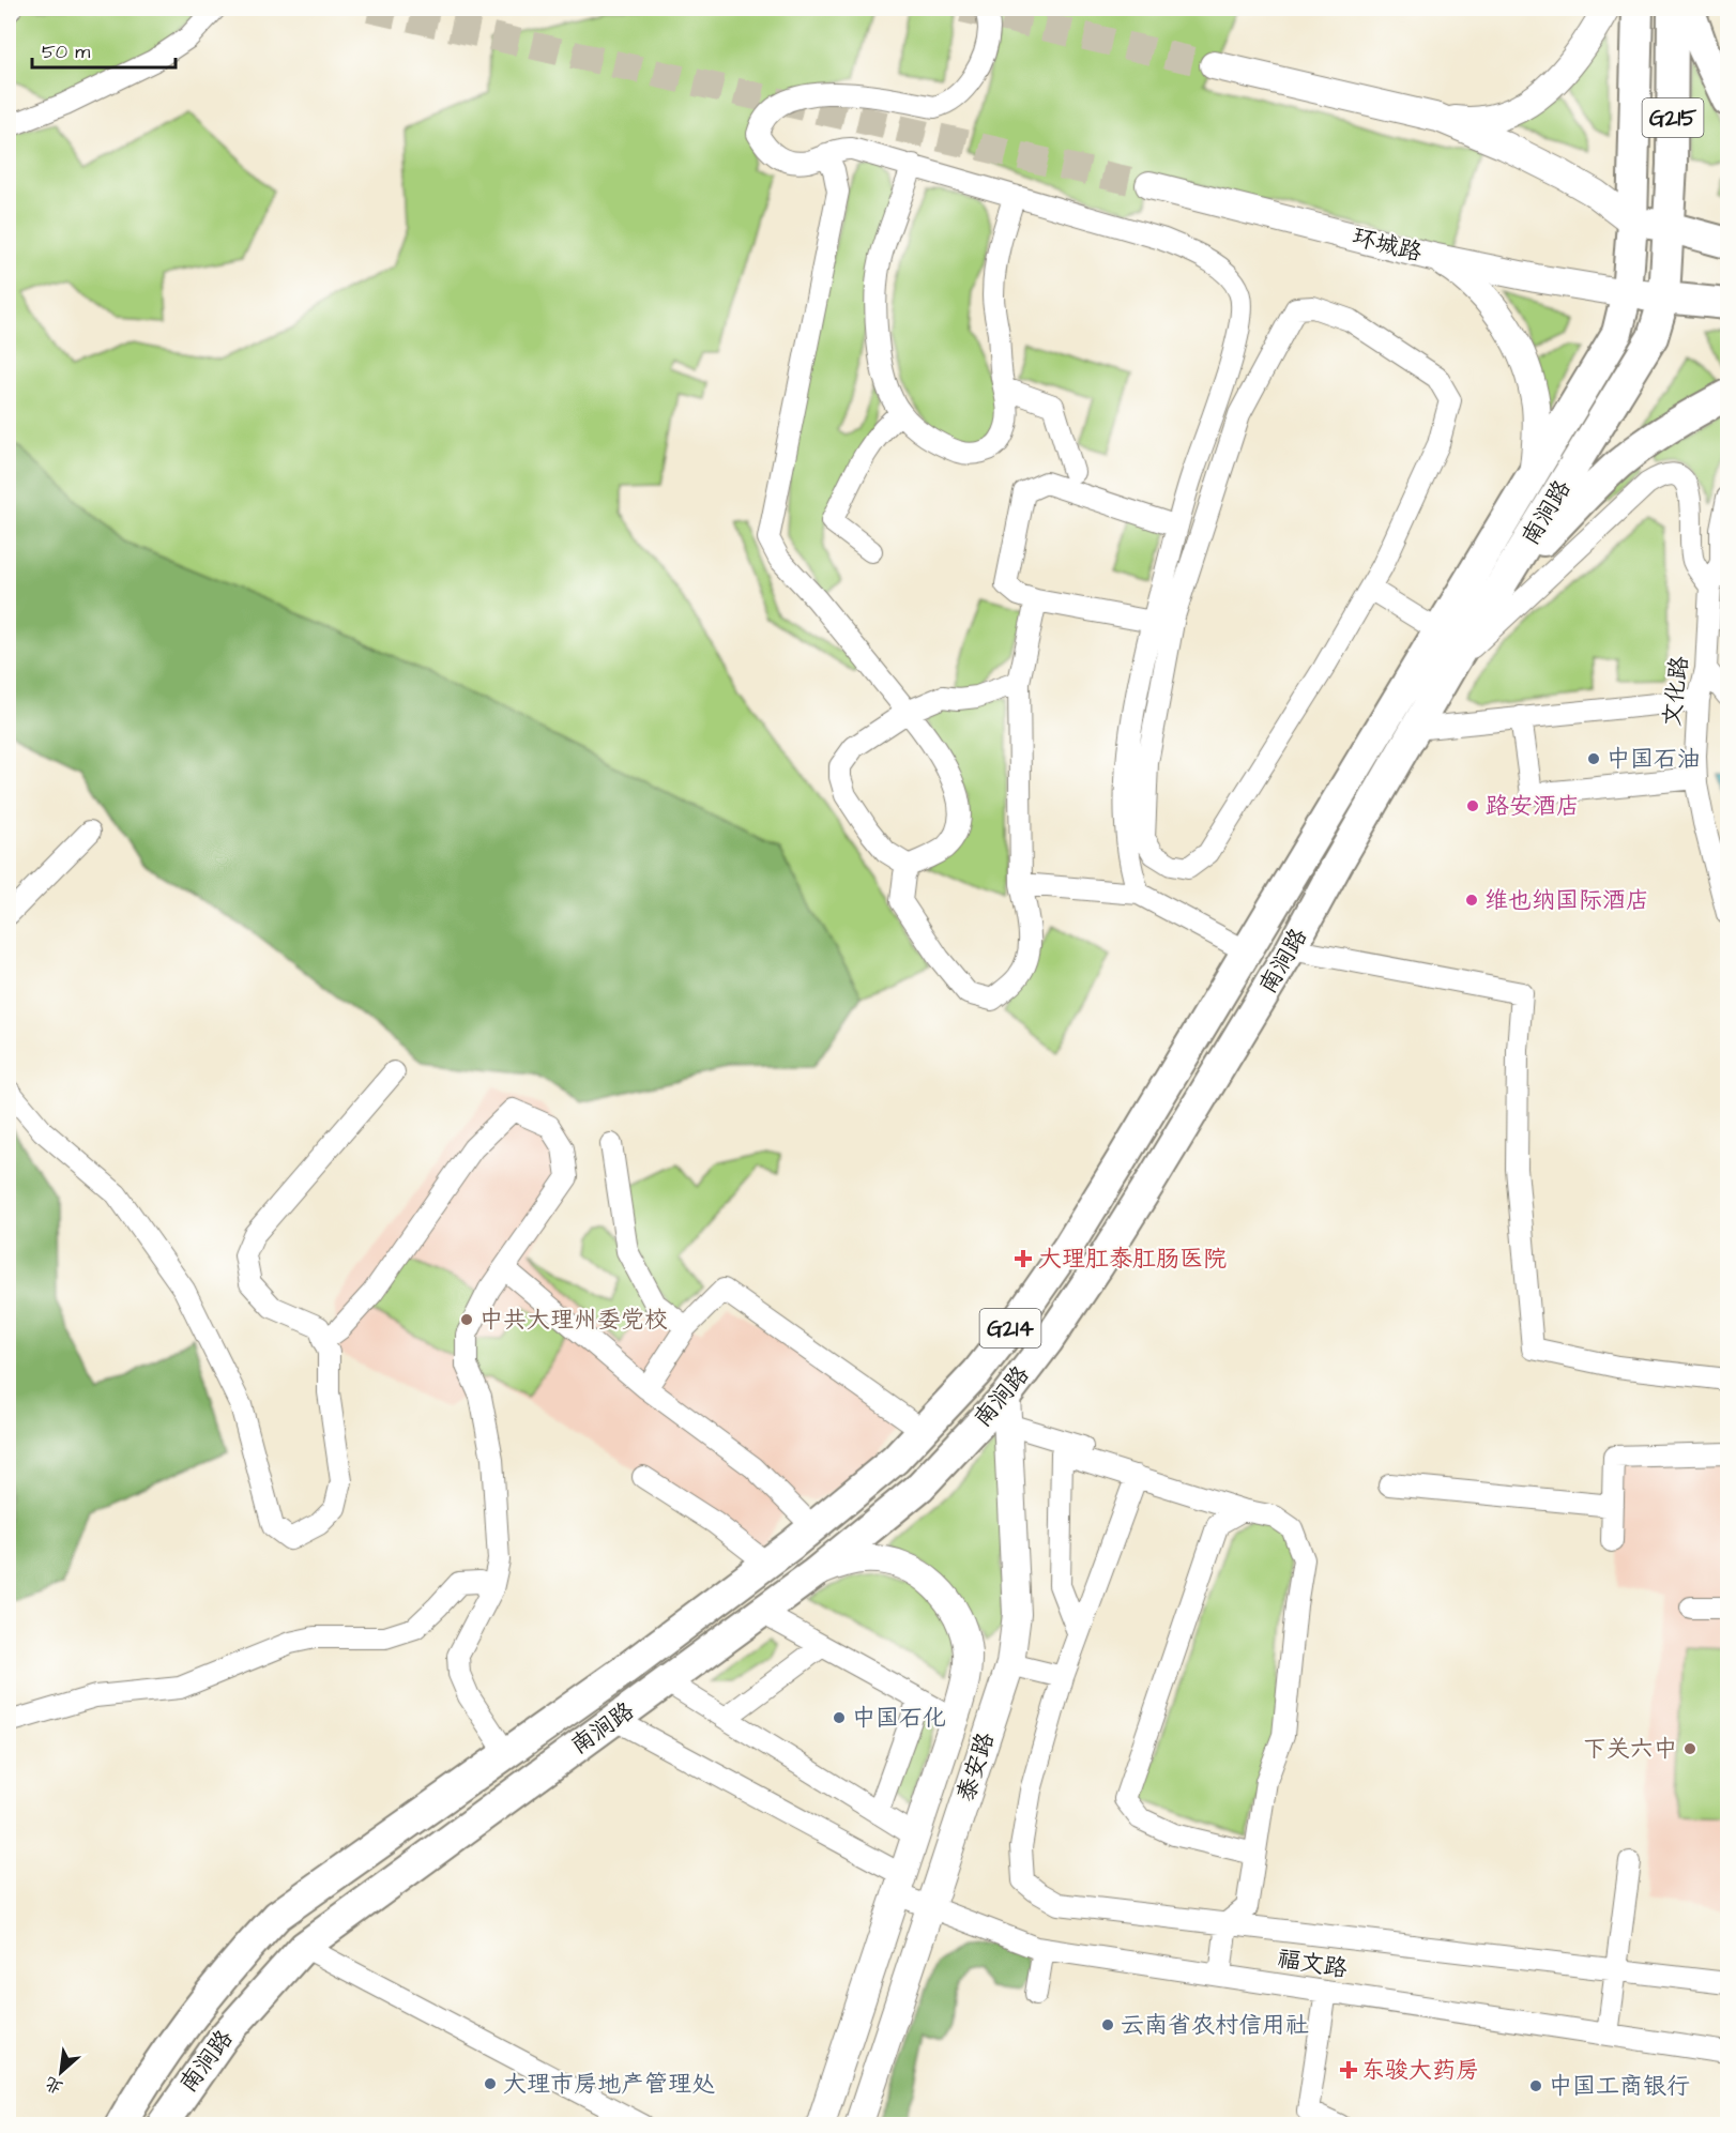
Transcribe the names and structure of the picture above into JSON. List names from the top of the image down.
{
  "streets": {
    "highway": ["G215", "南涧路", "G214"],
    "main road": ["环城路", "泰安路"],
    "street": ["文化路", "福文路"]
  },
  "crossings": [
    ["G215", "南涧路"],
    ["环城路", "南涧路"],
    ["南涧路", "泰安路"],
    ["南涧路", "福文路"],
    ["泰安路", "福文路"]
  ],
  "places": {
    "other": [
      "中国石油",
      "路安酒店",
      "维也纳国际酒店",
      "中共大理州委党校",
      "中国石化",
      "下关六中",
      "云南省农村信用社",
      "大理市房地产管理处",
      "中国工商银行"
    ],
    "health": ["大理肛泰肛肠医院", "东骏大药房"]
  },
  "scale_bar": "50 m",
  "north": "bottom left"
}
